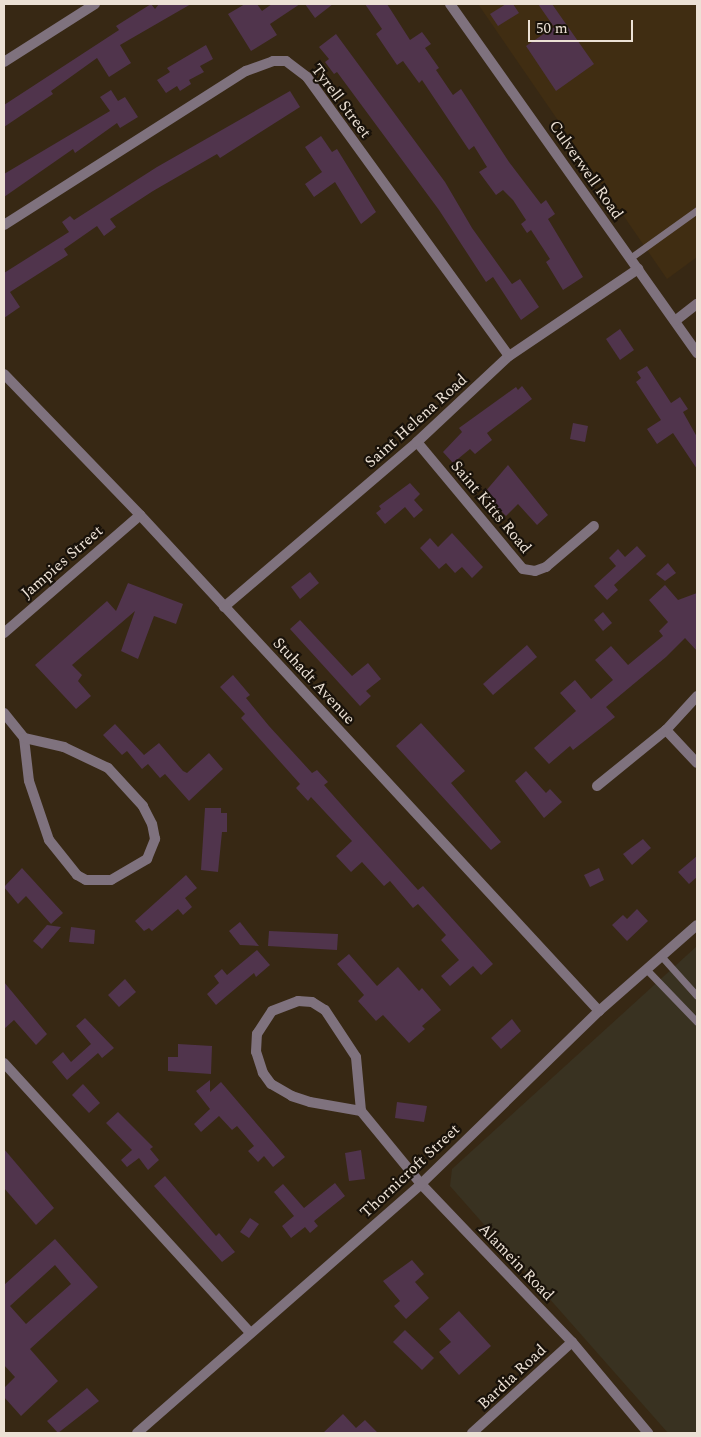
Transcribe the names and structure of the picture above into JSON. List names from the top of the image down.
{
  "streets": {
    "street": [
      "Tyrell Street",
      "Culverwell Road",
      "Saint Helena Road",
      "Saint Kitts Road",
      "Jampies Street",
      "Stuhadt Avenue",
      "Thornicroft Street",
      "Alamein Road",
      "Bardia Road"
    ]
  },
  "crossings": [
    ["Tyrell Street", "Saint Helena Road"],
    ["Culverwell Road", "Saint Helena Road"],
    ["Saint Helena Road", "Saint Kitts Road"],
    ["Saint Helena Road", "Stuhadt Avenue"],
    ["Jampies Street", "Stuhadt Avenue"],
    ["Stuhadt Avenue", "Thornicroft Street"],
    ["Thornicroft Street", "Alamein Road"],
    ["Alamein Road", "Bardia Road"]
  ],
  "scale_bar": "50 m"
}
